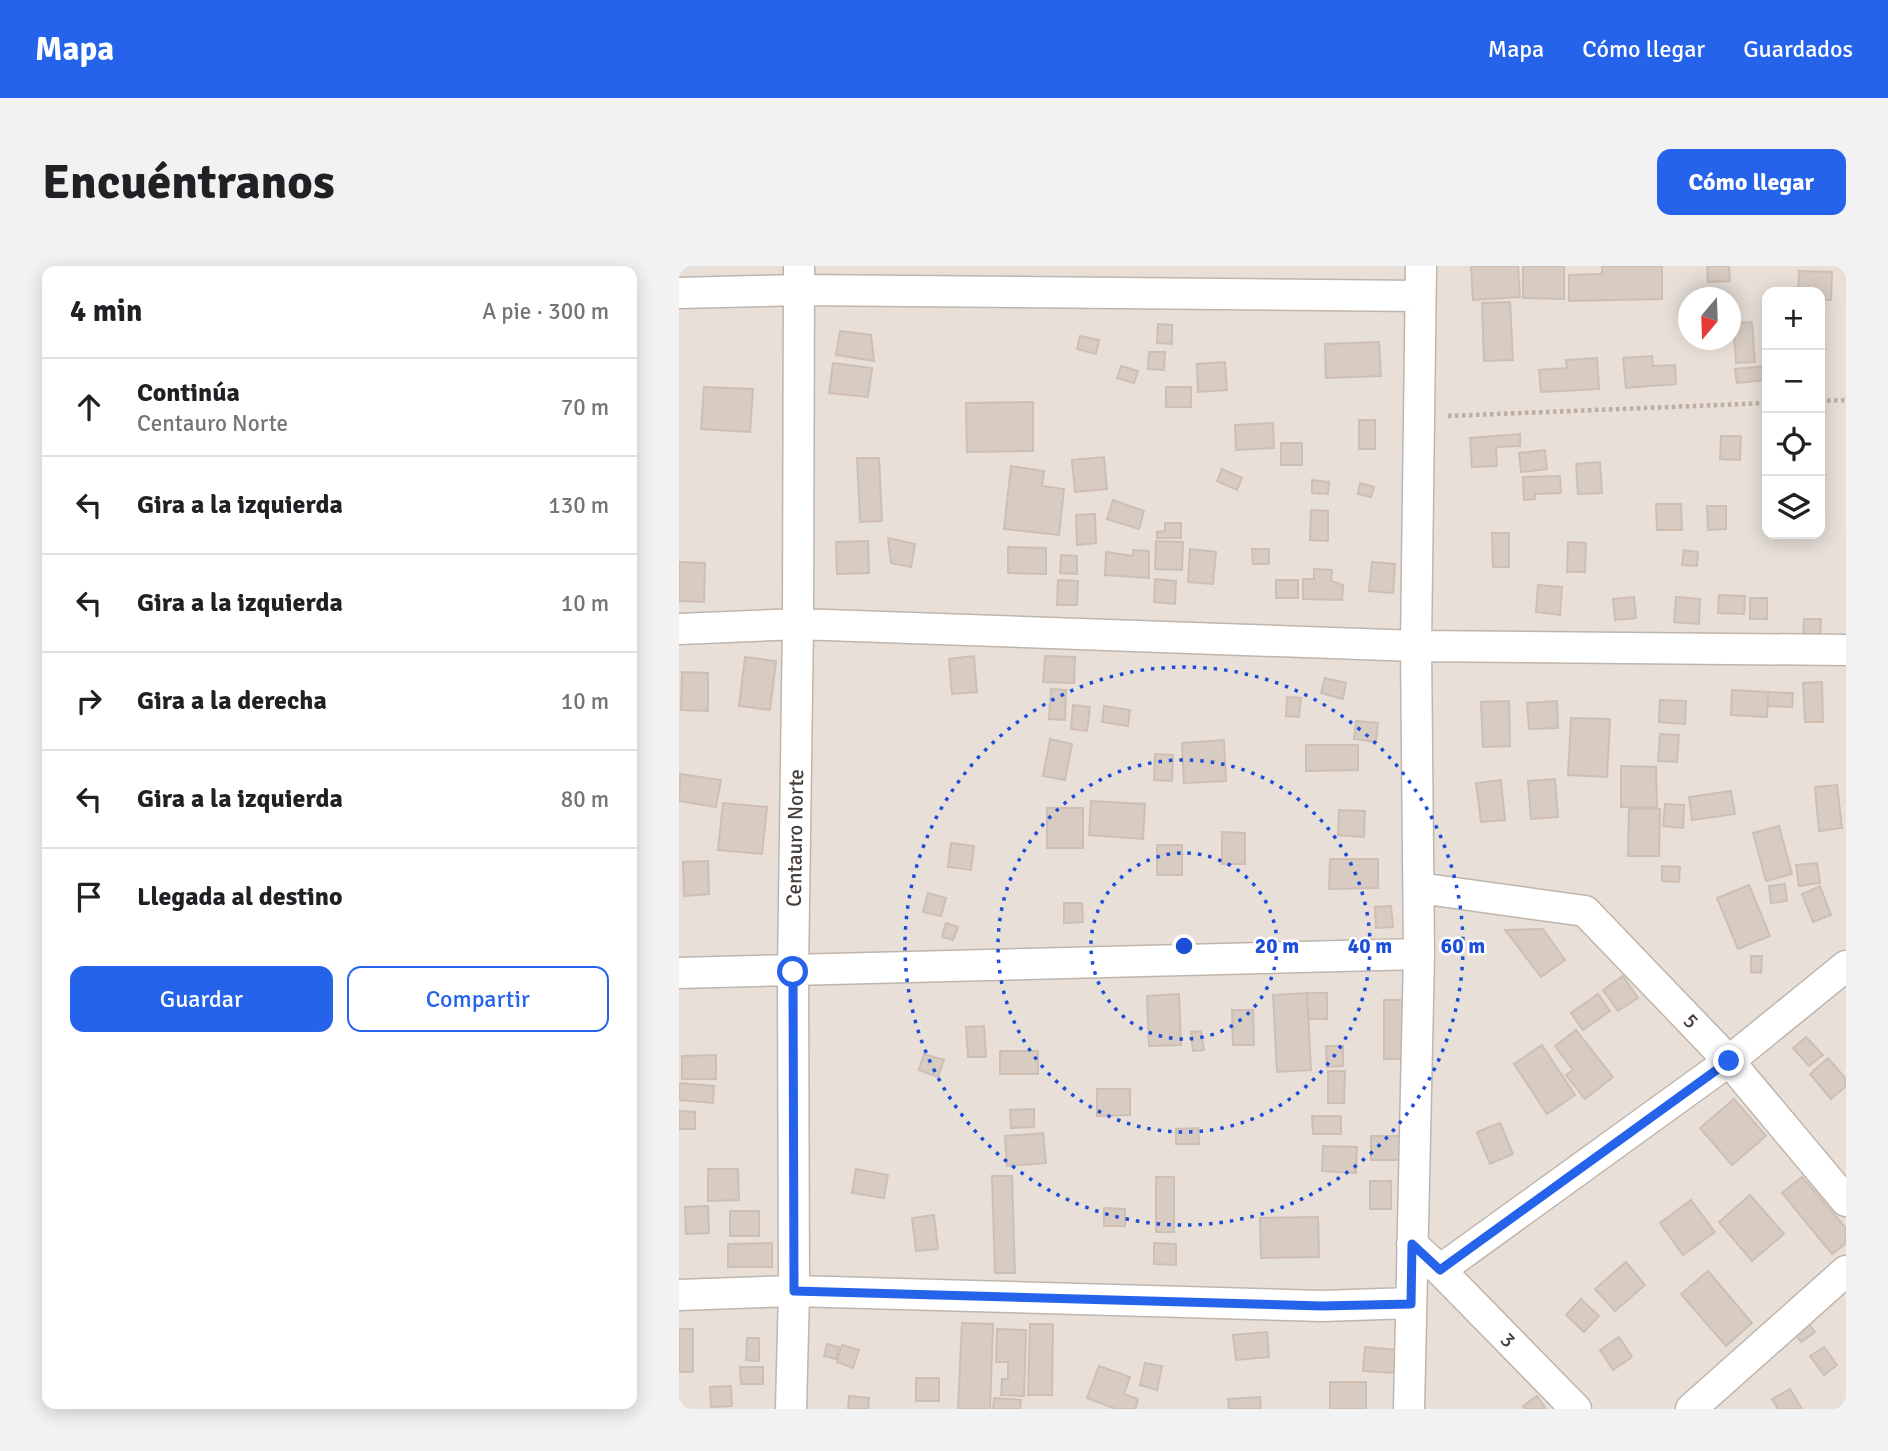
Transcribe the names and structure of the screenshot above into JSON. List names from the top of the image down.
{
  "streets": {
    "street": ["Centauro Norte", "5", "3"]
  },
  "north": "bottom",
  "page": {
    "header": "Mapa",
    "nav": ["Mapa", "Cómo llegar", "Guardados"],
    "buttons": [
      "Cómo llegar",
      ["Guardar", "Compartir"]
    ],
    "title": "Encuéntranos",
    "heading": ["4 min", "A pie · 300 m"],
    "map_buttons": ["+", "−"],
    "list": [
      ["Continúa", "Centauro Norte", "70 m"],
      ["Gira a la izquierda", "130 m"],
      ["Gira a la izquierda", "10 m"],
      ["Gira a la derecha", "10 m"],
      ["Gira a la izquierda", "80 m"],
      "Llegada al destino"
    ]
  },
  "rings": ["20 m", "40 m", "60 m"]
}
